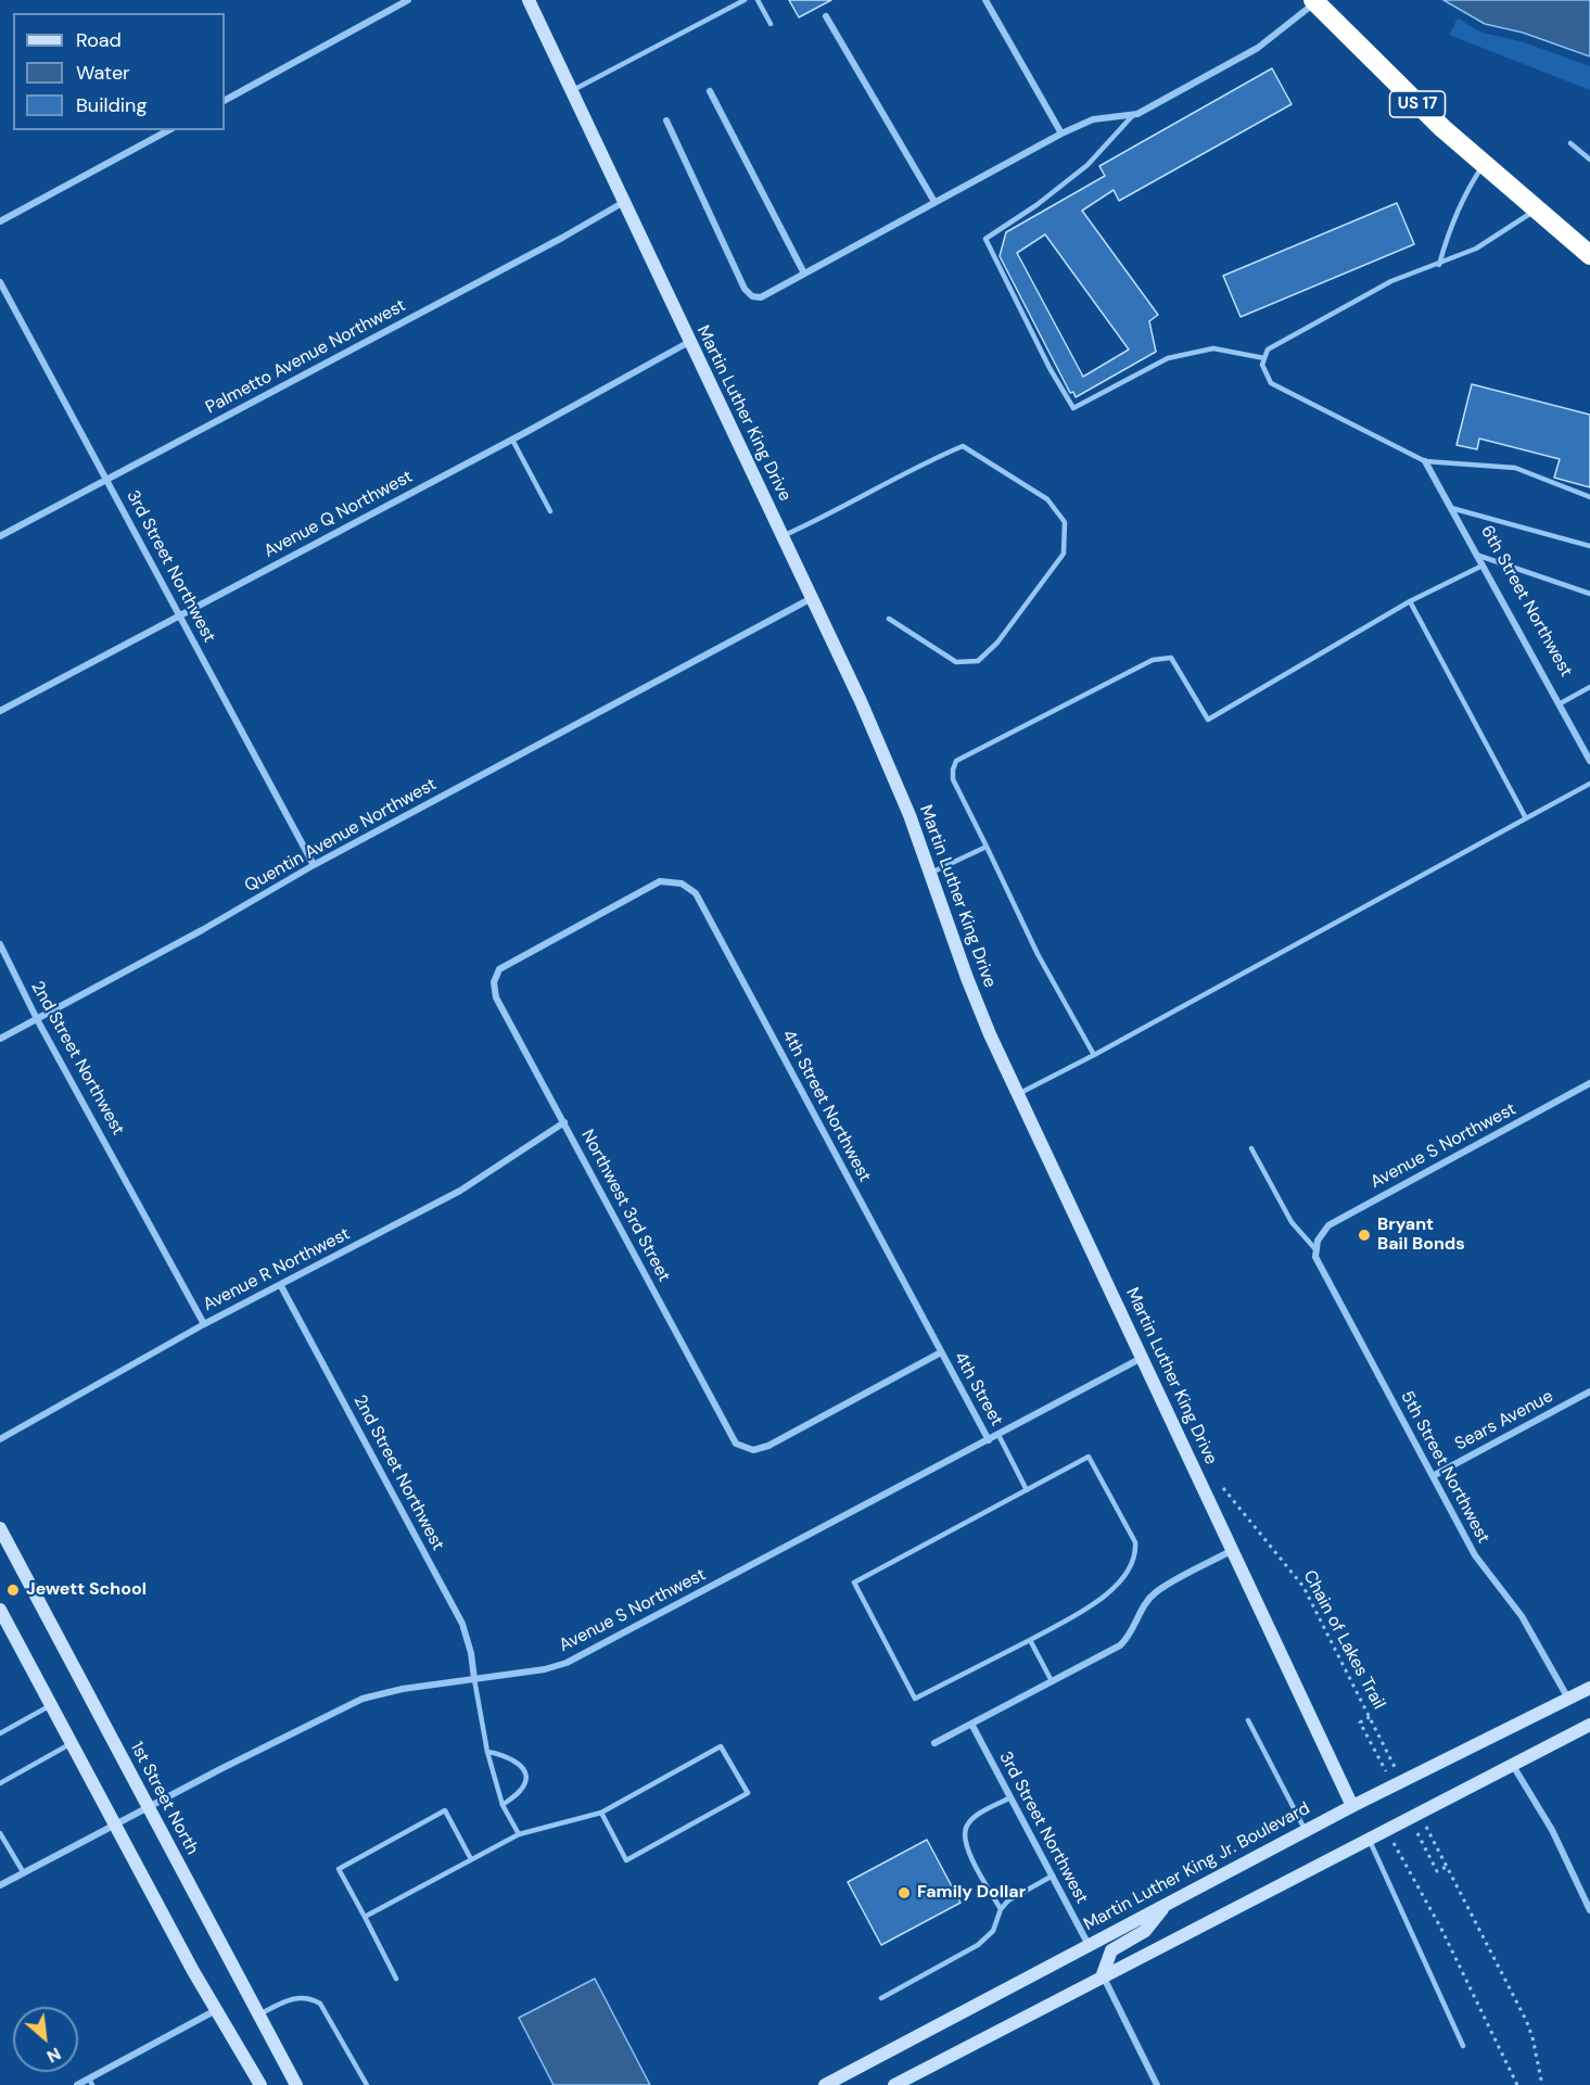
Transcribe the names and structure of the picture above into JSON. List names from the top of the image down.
{
  "streets": {
    "highway": ["US 17"],
    "main road": ["Martin Luther King Drive", "1st Street North", "Martin Luther King Jr. Boulevard"],
    "street": [
      "Palmetto Avenue Northwest",
      "Avenue Q Northwest",
      "3rd Street Northwest",
      "6th Street Northwest",
      "Quentin Avenue Northwest",
      "2nd Street Northwest",
      "4th Street Northwest",
      "Avenue S Northwest",
      "Northwest 3rd Street",
      "Avenue R Northwest",
      "4th Street",
      "Sears Avenue",
      "5th Street Northwest"
    ],
    "path": ["Chain of Lakes Trail"]
  },
  "crossings": [
    ["Palmetto Avenue Northwest", "Martin Luther King Drive"],
    ["Palmetto Avenue Northwest", "3rd Street Northwest"],
    ["Martin Luther King Drive", "Avenue Q Northwest"],
    ["Martin Luther King Drive", "Quentin Avenue Northwest"],
    ["Martin Luther King Drive", "Avenue S Northwest"],
    ["Martin Luther King Drive", "Martin Luther King Jr. Boulevard"],
    ["Avenue Q Northwest", "3rd Street Northwest"],
    ["3rd Street Northwest", "Quentin Avenue Northwest"],
    ["3rd Street Northwest", "Martin Luther King Jr. Boulevard"],
    ["Quentin Avenue Northwest", "2nd Street Northwest"],
    ["2nd Street Northwest", "Avenue S Northwest"],
    ["2nd Street Northwest", "Avenue R Northwest"],
    ["4th Street Northwest", "Northwest 3rd Street"],
    ["4th Street Northwest", "4th Street"],
    ["Avenue S Northwest", "4th Street"],
    ["Avenue S Northwest", "5th Street Northwest"],
    ["Avenue S Northwest", "1st Street North"],
    ["Northwest 3rd Street", "Avenue R Northwest"],
    ["Northwest 3rd Street", "4th Street"],
    ["Sears Avenue", "5th Street Northwest"],
    ["5th Street Northwest", "Martin Luther King Jr. Boulevard"]
  ],
  "places": ["Bryant Bail Bonds", "Jewett School", "Family Dollar"],
  "legend": ["Road", "Water", "Building"],
  "north": "bottom right"
}
